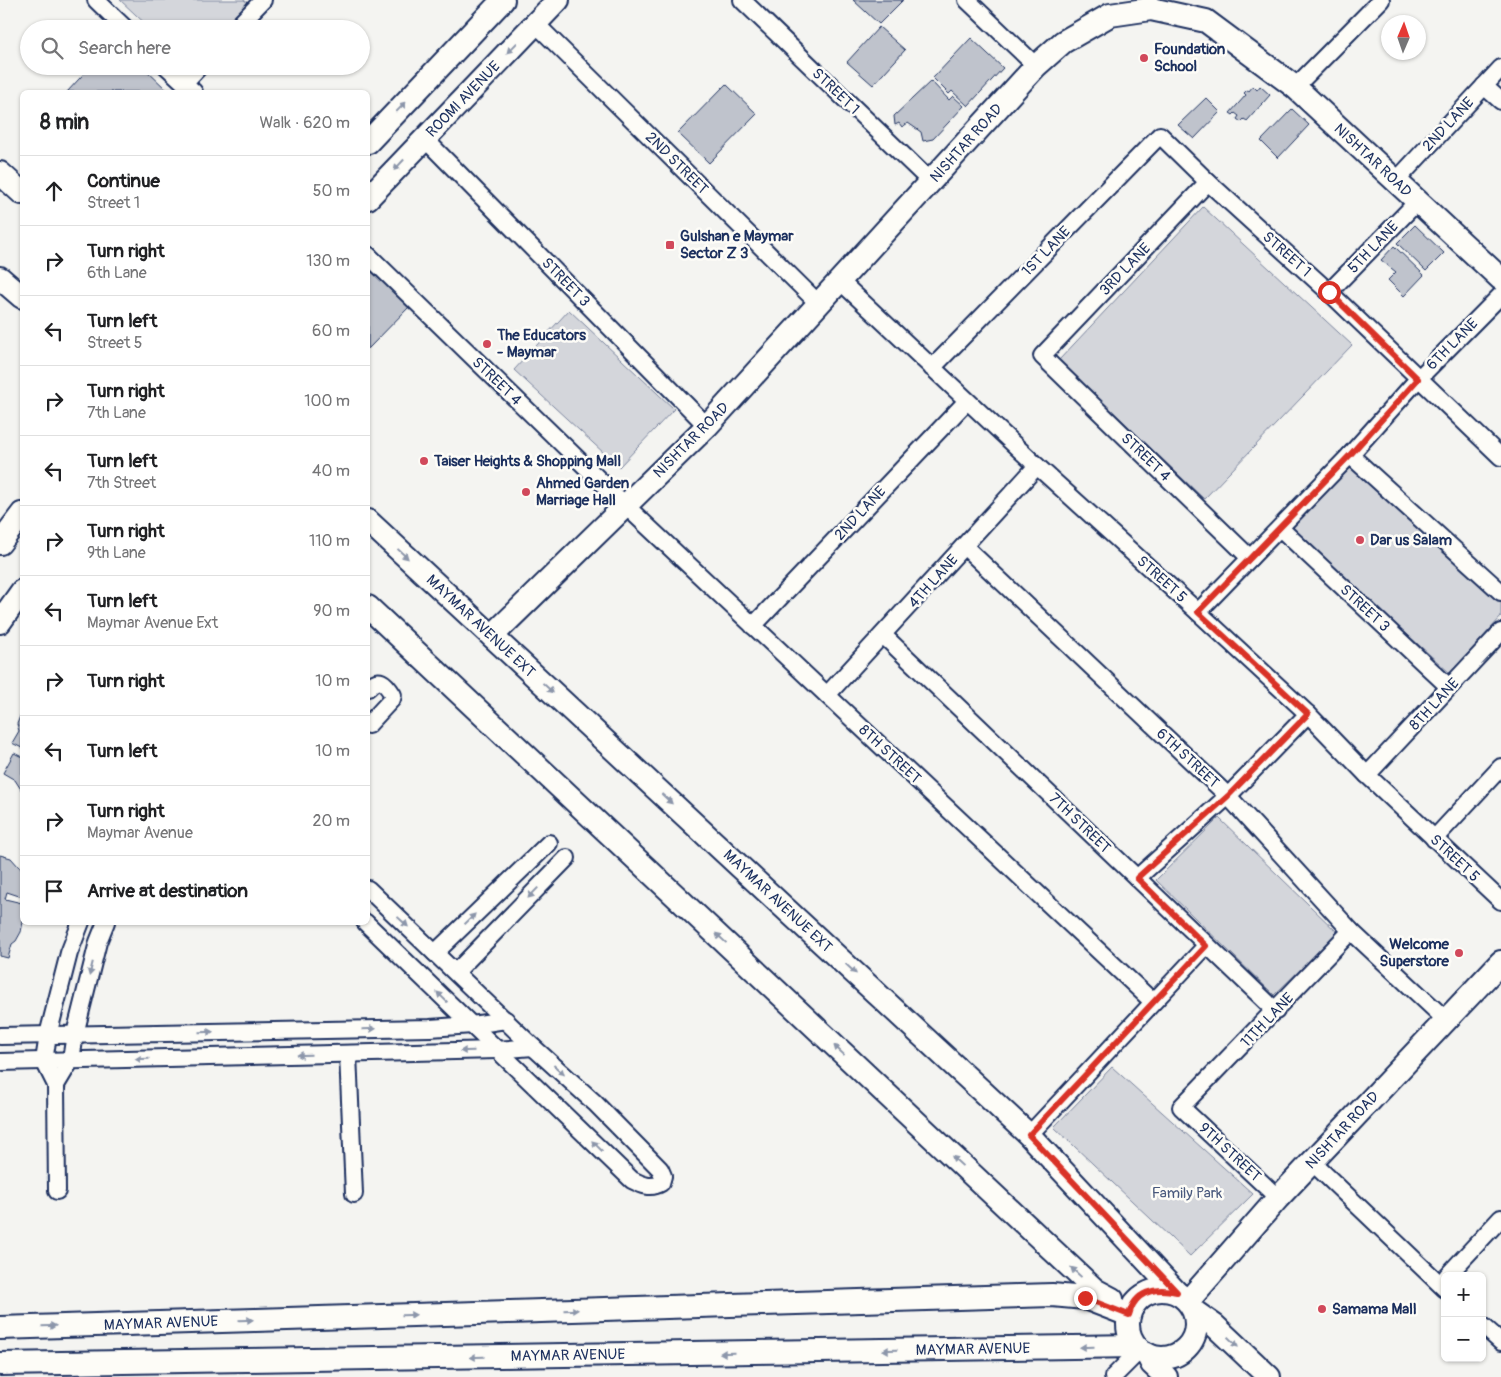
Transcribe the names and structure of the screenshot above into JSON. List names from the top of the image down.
{
  "streets": {
    "main road": [
      "ROOMI AVENUE",
      "NISHTAR ROAD",
      "MAYMAR AVENUE EXT",
      "MAYMAR AVENUE"
    ],
    "street": [
      "STREET 1",
      "2ND LANE",
      "2ND STREET",
      "5TH LANE",
      "1ST LANE",
      "3RD LANE",
      "STREET 3",
      "6TH LANE",
      "STREET 4",
      "STREET 5",
      "4TH LANE",
      "8TH LANE",
      "8TH STREET",
      "6TH STREET",
      "7TH STREET",
      "11TH LANE",
      "9TH STREET"
    ]
  },
  "crossings": [
    ["STREET 1", "NISHTAR ROAD"],
    ["STREET 1", "5TH LANE"],
    ["STREET 1", "1ST LANE"],
    ["STREET 1", "3RD LANE"],
    ["STREET 1", "6TH LANE"],
    ["ROOMI AVENUE", "2ND STREET"],
    ["ROOMI AVENUE", "STREET 3"],
    ["2ND LANE", "NISHTAR ROAD"],
    ["2ND LANE", "STREET 5"],
    ["2ND LANE", "8TH STREET"],
    ["NISHTAR ROAD", "2ND STREET"],
    ["NISHTAR ROAD", "5TH LANE"],
    ["NISHTAR ROAD", "STREET 3"],
    ["NISHTAR ROAD", "STREET 4"],
    ["NISHTAR ROAD", "STREET 5"],
    ["NISHTAR ROAD", "MAYMAR AVENUE EXT"],
    ["NISHTAR ROAD", "8TH STREET"],
    ["NISHTAR ROAD", "6TH STREET"],
    ["NISHTAR ROAD", "9TH STREET"],
    ["NISHTAR ROAD", "MAYMAR AVENUE"],
    ["1ST LANE", "STREET 5"],
    ["3RD LANE", "STREET 4"],
    ["STREET 3", "6TH LANE"],
    ["STREET 3", "8TH LANE"],
    ["6TH LANE", "STREET 4"],
    ["6TH LANE", "STREET 5"],
    ["STREET 4", "8TH STREET"],
    ["STREET 5", "4TH LANE"],
    ["STREET 5", "8TH LANE"],
    ["4TH LANE", "8TH STREET"],
    ["4TH LANE", "6TH STREET"],
    ["4TH LANE", "7TH STREET"],
    ["MAYMAR AVENUE EXT", "MAYMAR AVENUE"],
    ["6TH STREET", "11TH LANE"],
    ["7TH STREET", "11TH LANE"],
    ["11TH LANE", "9TH STREET"]
  ],
  "parks": ["Family Park"],
  "places": {
    "other": [
      "Foundation School",
      "The Educators - Maymar",
      "Taiser Heights & Shopping Mall",
      "Ahmed Garden Marriage Hall",
      "Dar us Salam",
      "Welcome Superstore",
      "Samama Mall"
    ],
    "transit": ["Gulshan e Maymar Sector Z 3"]
  },
  "north": "top",
  "page": {
    "search": "Search here",
    "heading": ["8 min", "Walk · 620 m"],
    "list": [
      ["Continue", "Street 1", "50 m"],
      ["Turn right", "6th Lane", "130 m"],
      ["Turn left", "Street 5", "60 m"],
      ["Turn right", "7th Lane", "100 m"],
      ["Turn left", "7th Street", "40 m"],
      ["Turn right", "9th Lane", "110 m"],
      ["Turn left", "Maymar Avenue Ext", "90 m"],
      ["Turn right", "10 m"],
      ["Turn left", "10 m"],
      ["Turn right", "Maymar Avenue", "20 m"],
      "Arrive at destination"
    ],
    "map_buttons": ["+", "−"]
  }
}
